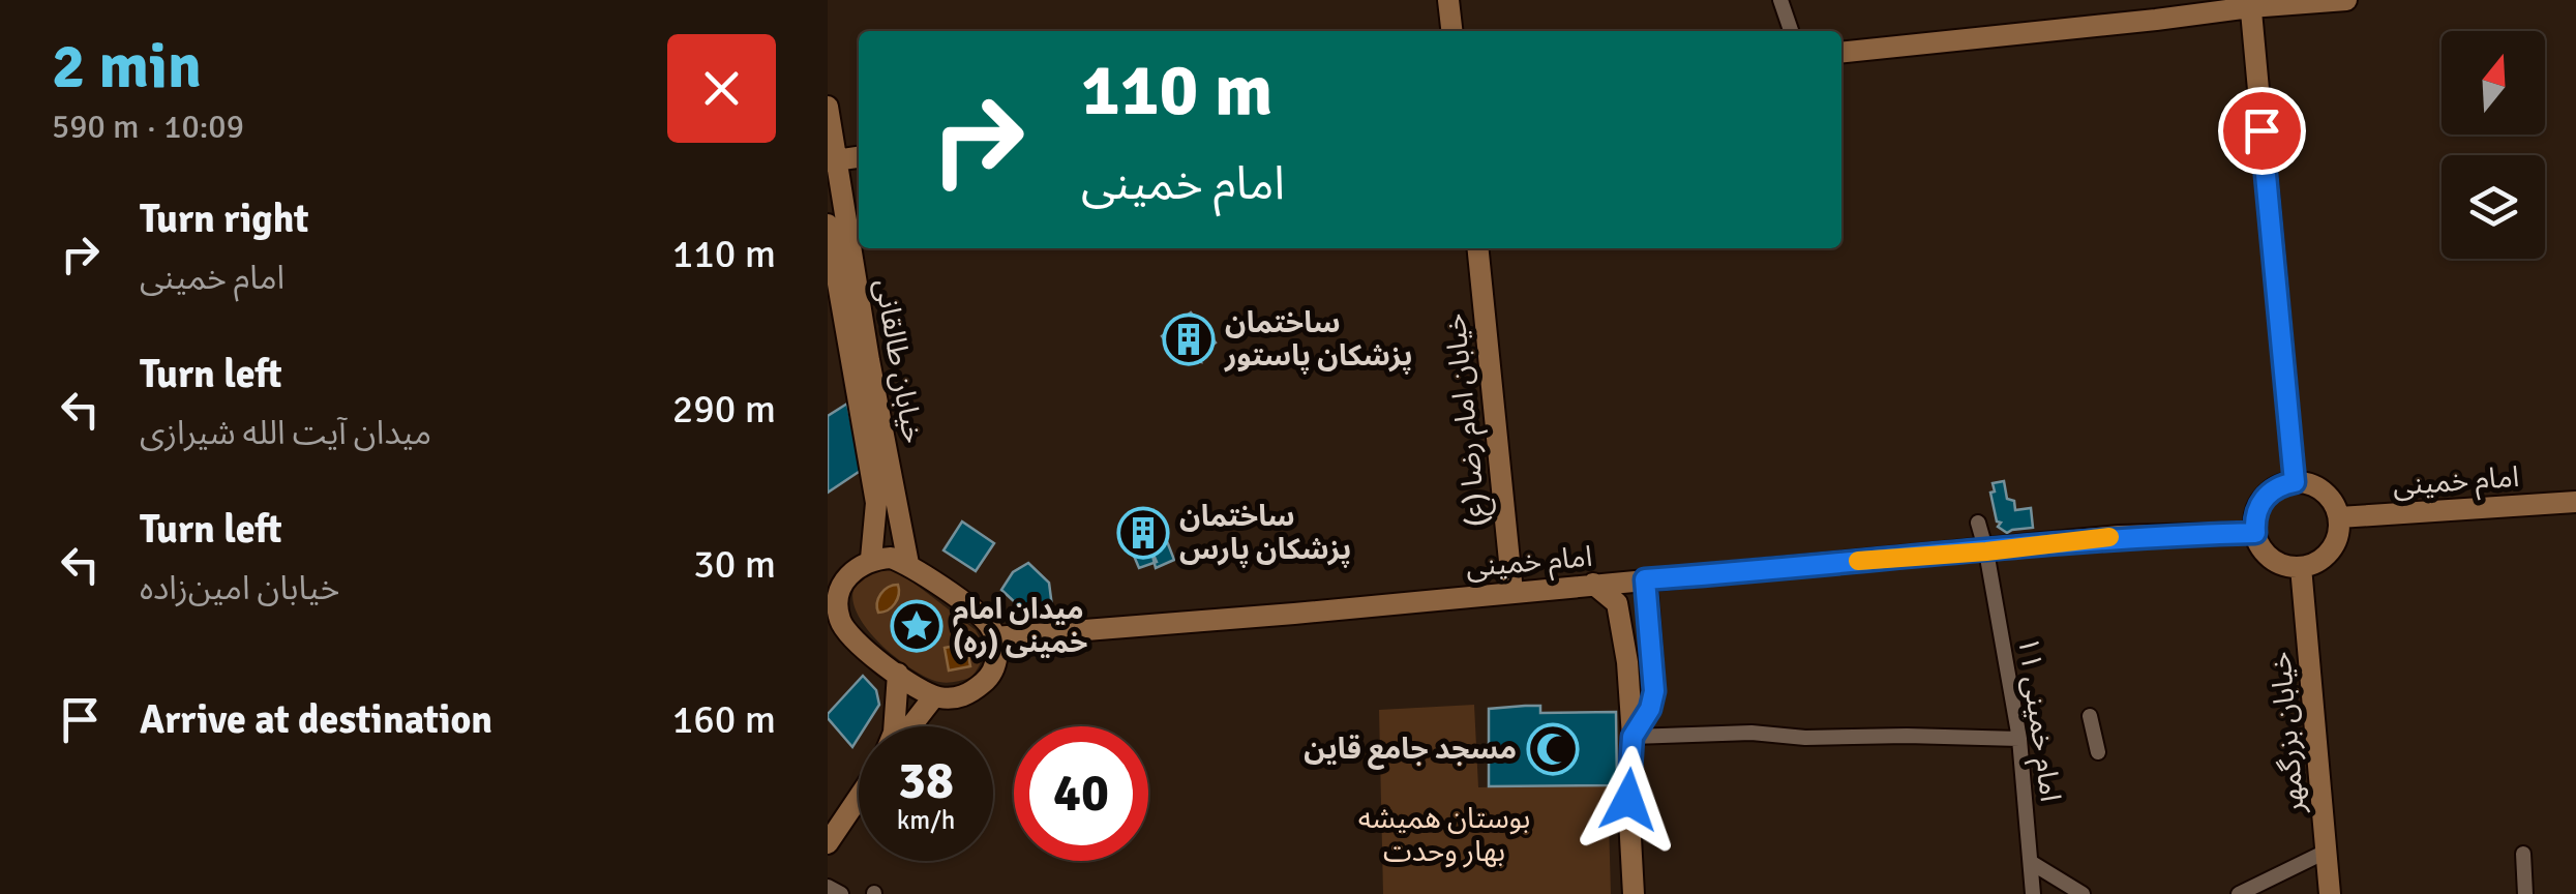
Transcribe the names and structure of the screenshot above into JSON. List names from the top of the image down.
{
  "streets": {
    "main road": [
      "خیابان طالقانی",
      "خیابان امام رضا (ع)",
      "امام خمینی",
      "خیابان بزرگمهر"
    ],
    "street": ["امام خمینی ۱۱"]
  },
  "crossings": [
    ["خیابان طالقانی", "امام خمینی"],
    ["خیابان امام رضا (ع)", "امام خمینی"],
    ["امام خمینی", "امام خمینی ۱۱"],
    ["امام خمینی", "خیابان بزرگمهر"]
  ],
  "parks": ["بوستان همیشه بهار وحدت"],
  "places": {
    "building": ["ساختمان پزشکان پاستور", "ساختمان پزشکان پارس"],
    "place": ["میدان امام خمینی (ره)"],
    "mosque": ["مسجد جامع قاین"]
  },
  "north": "top",
  "page": {
    "heading": ["2 min", "590 m · 10:09"],
    "turn": ["110 m", "امام خمینی"],
    "list": [
      {
        "name": "Turn right",
        "note": "امام خمینی",
        "value": "110 m"
      },
      {
        "name": "Turn left",
        "note": "میدان آیت الله شیرازی",
        "value": "290 m"
      },
      {
        "name": "Turn left",
        "note": "خیابان امین‌زاده",
        "value": "30 m"
      },
      {
        "name": "Arrive at destination",
        "value": "160 m"
      }
    ],
    "speed": "38 km/h",
    "limit": "40"
  }
}
